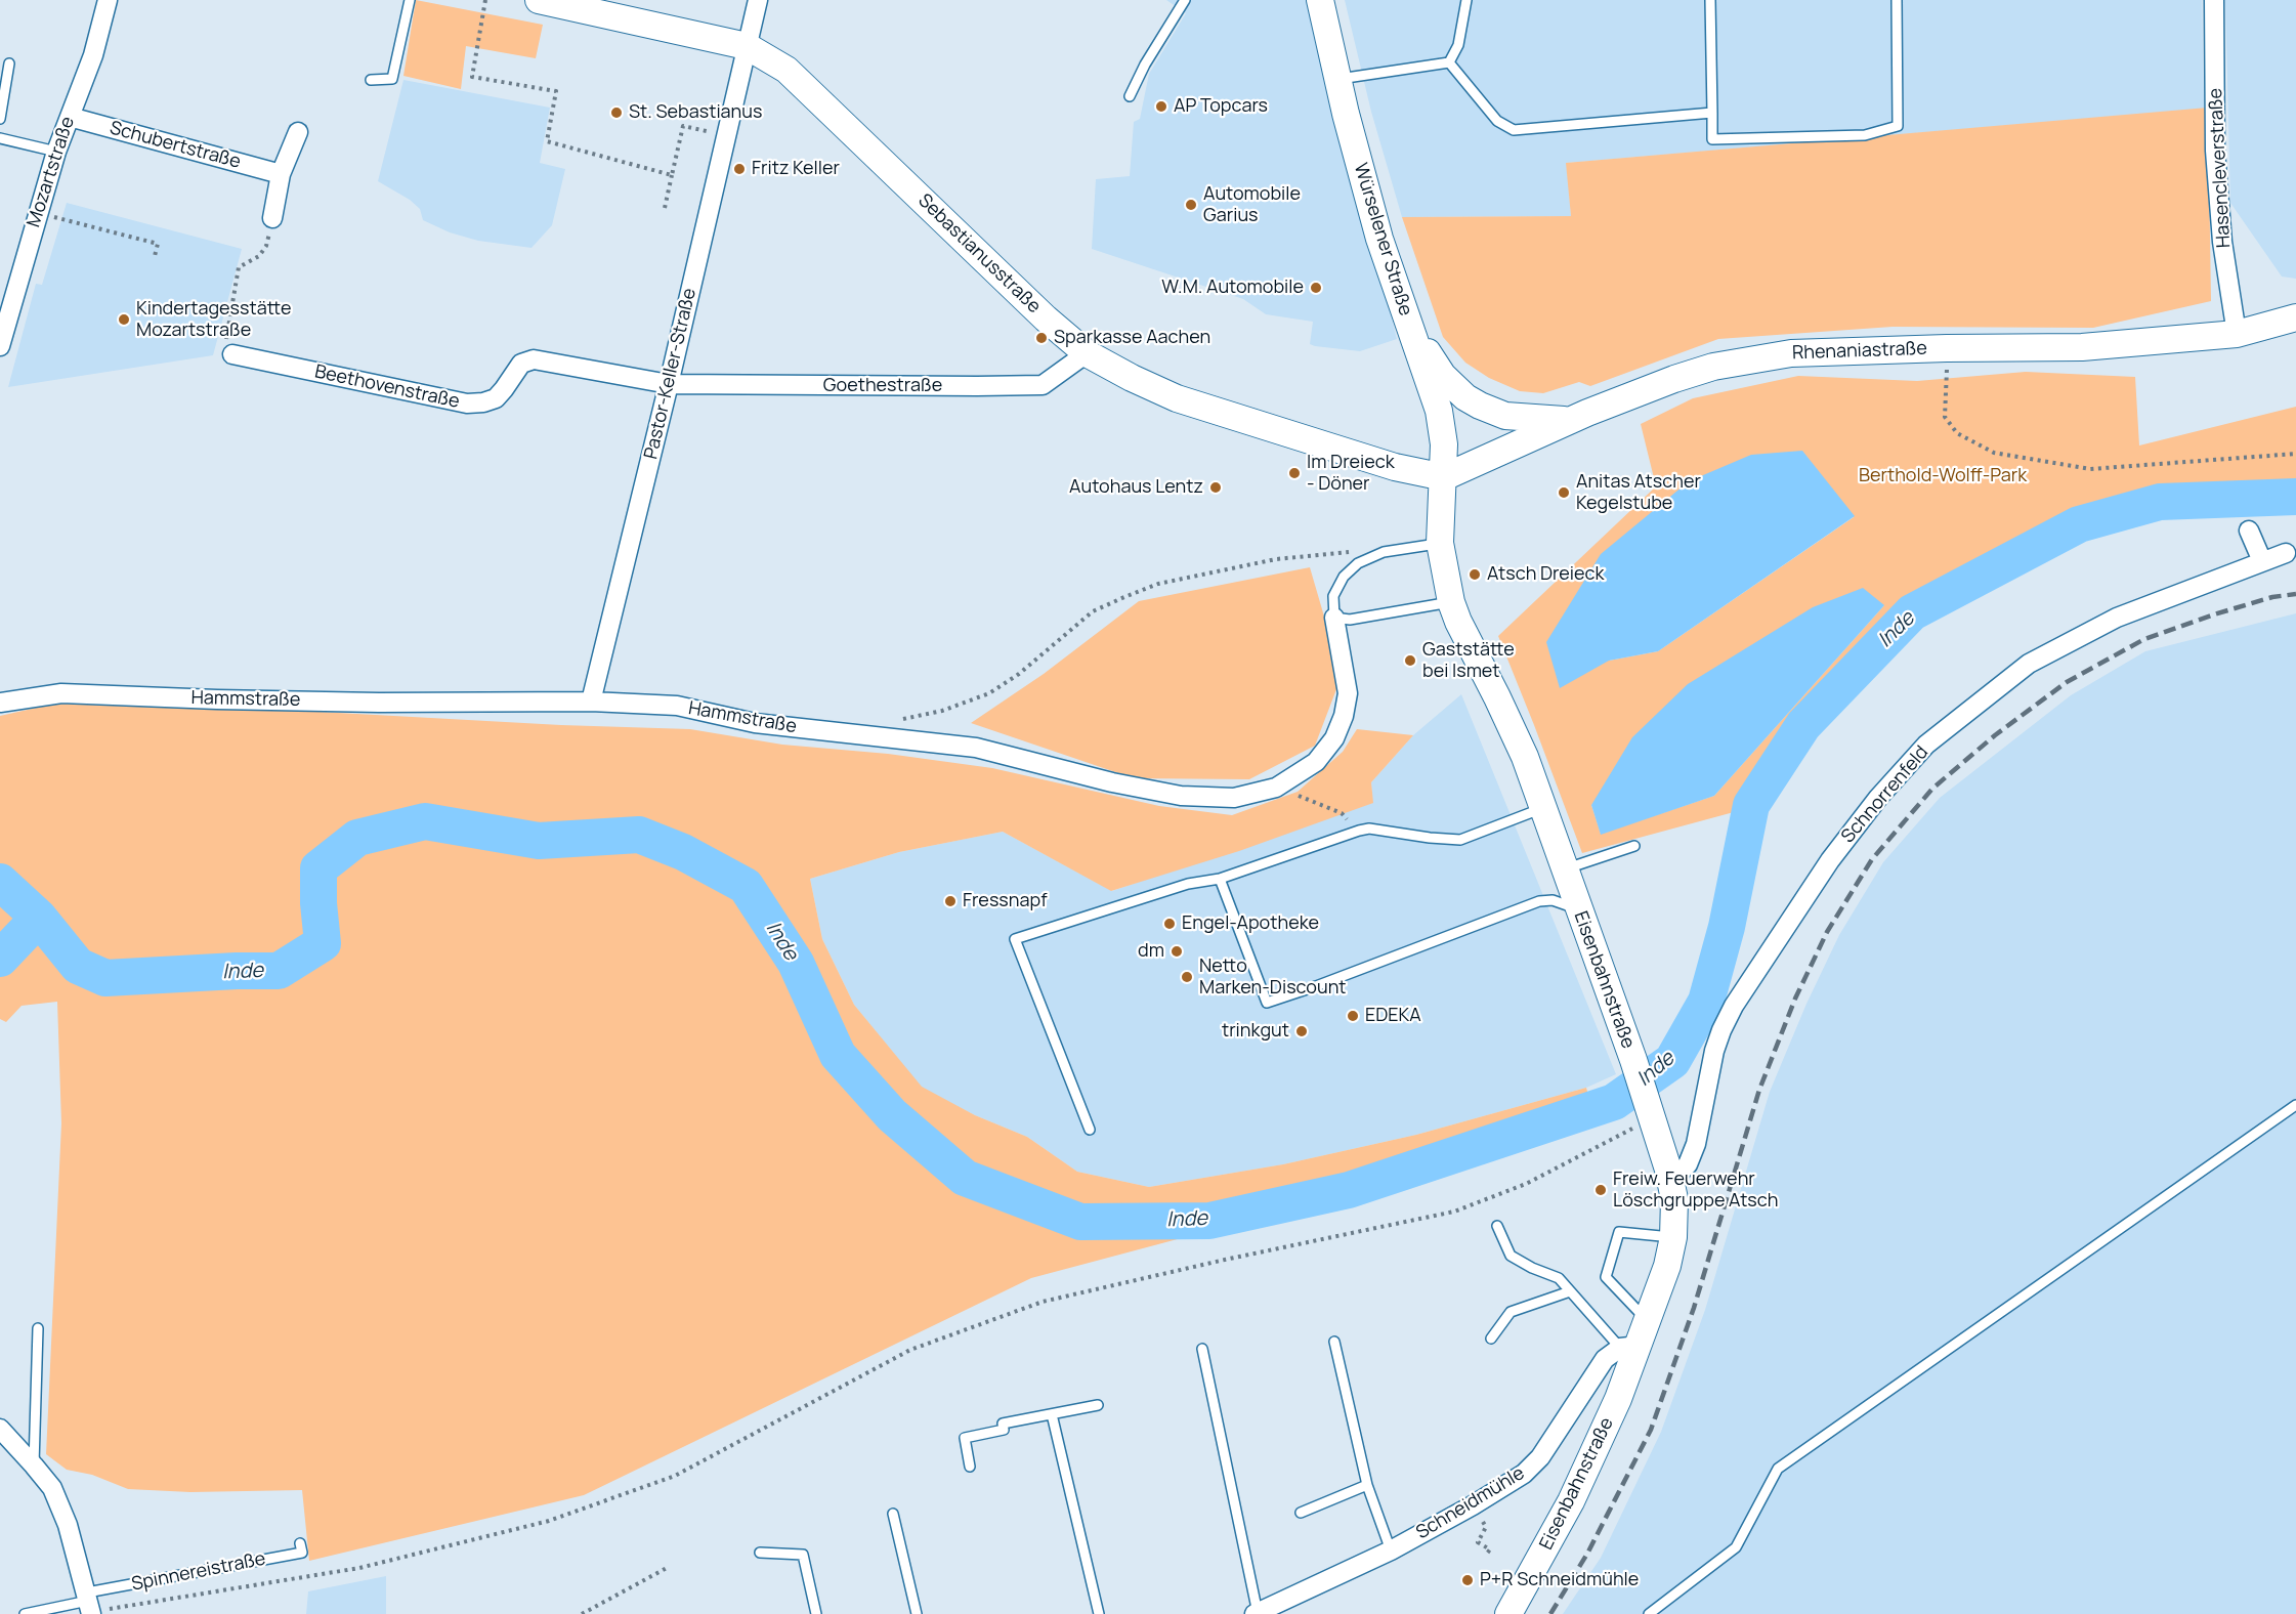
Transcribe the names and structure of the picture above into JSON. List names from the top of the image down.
{
  "streets": {
    "main road": [
      "Würselener Straße",
      "Sebastianusstraße",
      "Rhenaniastraße",
      "Eisenbahnstraße"
    ],
    "street": [
      "Schubertstraße",
      "Hasencleverstraße",
      "Mozartstraße",
      "Pastor-Keller-Straße",
      "Goethestraße",
      "Beethovenstraße",
      "Hammstraße",
      "Schnorrenfeld",
      "Schneidmühle"
    ],
    "lane": ["Spinnereistraße"]
  },
  "crossings": [
    ["Schubertstraße", "Mozartstraße"],
    ["Hasencleverstraße", "Rhenaniastraße"],
    ["Würselener Straße", "Sebastianusstraße"],
    ["Würselener Straße", "Rhenaniastraße"],
    ["Würselener Straße", "Eisenbahnstraße"],
    ["Sebastianusstraße", "Rhenaniastraße"],
    ["Sebastianusstraße", "Pastor-Keller-Straße"],
    ["Sebastianusstraße", "Goethestraße"],
    ["Sebastianusstraße", "Eisenbahnstraße"],
    ["Rhenaniastraße", "Eisenbahnstraße"],
    ["Pastor-Keller-Straße", "Goethestraße"],
    ["Pastor-Keller-Straße", "Beethovenstraße"],
    ["Pastor-Keller-Straße", "Hammstraße"],
    ["Goethestraße", "Beethovenstraße"],
    ["Schnorrenfeld", "Eisenbahnstraße"],
    ["Eisenbahnstraße", "Schneidmühle"]
  ],
  "water": ["Inde"],
  "parks": ["Berthold-Wolff-Park"],
  "places": [
    "AP Topcars",
    "St. Sebastianus",
    "Fritz Keller",
    "Automobile Garius",
    "W.M. Automobile",
    "Kindertagesstätte Mozartstraße",
    "Sparkasse Aachen",
    "Im Dreieck - Döner",
    "Autohaus Lentz",
    "Anitas Atscher Kegelstube",
    "Atsch Dreieck",
    "Gaststätte bei Ismet",
    "Fressnapf",
    "Engel-Apotheke",
    "dm",
    "Netto Marken-Discount",
    "EDEKA",
    "trinkgut",
    "Freiw. Feuerwehr Löschgruppe Atsch",
    "P+R Schneidmühle"
  ]
}
